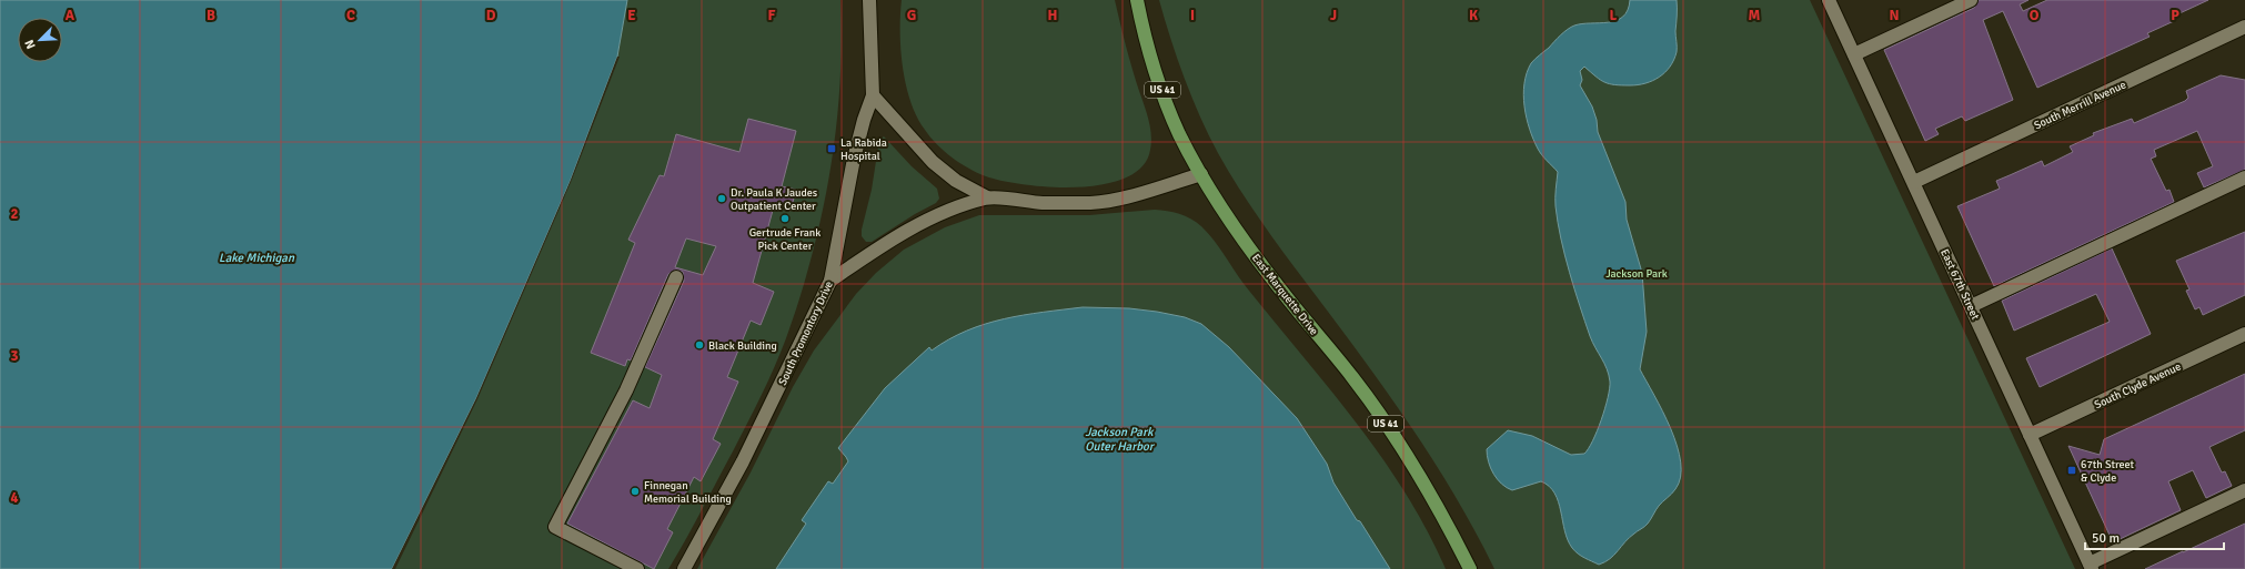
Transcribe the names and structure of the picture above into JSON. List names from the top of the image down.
{
  "streets": {
    "main road": ["US 41", "East Marquette Drive"],
    "street": [
      "South Merrill Avenue",
      "East 67th Street",
      "South Promontory Drive",
      "South Clyde Avenue"
    ]
  },
  "crossings": [
    ["South Merrill Avenue", "East 67th Street"],
    ["East 67th Street", "South Clyde Avenue"]
  ],
  "water": ["Lake Michigan", "Jackson Park Outer Harbor"],
  "parks": ["Jackson Park"],
  "places": {
    "transit": ["La Rabida Hospital", "67th Street & Clyde"],
    "other": [
      "Dr. Paula K Jaudes Outpatient Center",
      "Gertrude Frank Pick Center",
      "Black Building",
      "Finnegan Memorial Building"
    ]
  },
  "scale_bar": "50 m",
  "north": "bottom left",
  "grid": {
    "columns": [
      "A",
      "B",
      "C",
      "D",
      "E",
      "F",
      "G",
      "H",
      "I",
      "J",
      "K",
      "L",
      "M",
      "N",
      "O",
      "P"
    ],
    "rows": ["2", "3", "4"]
  }
}
